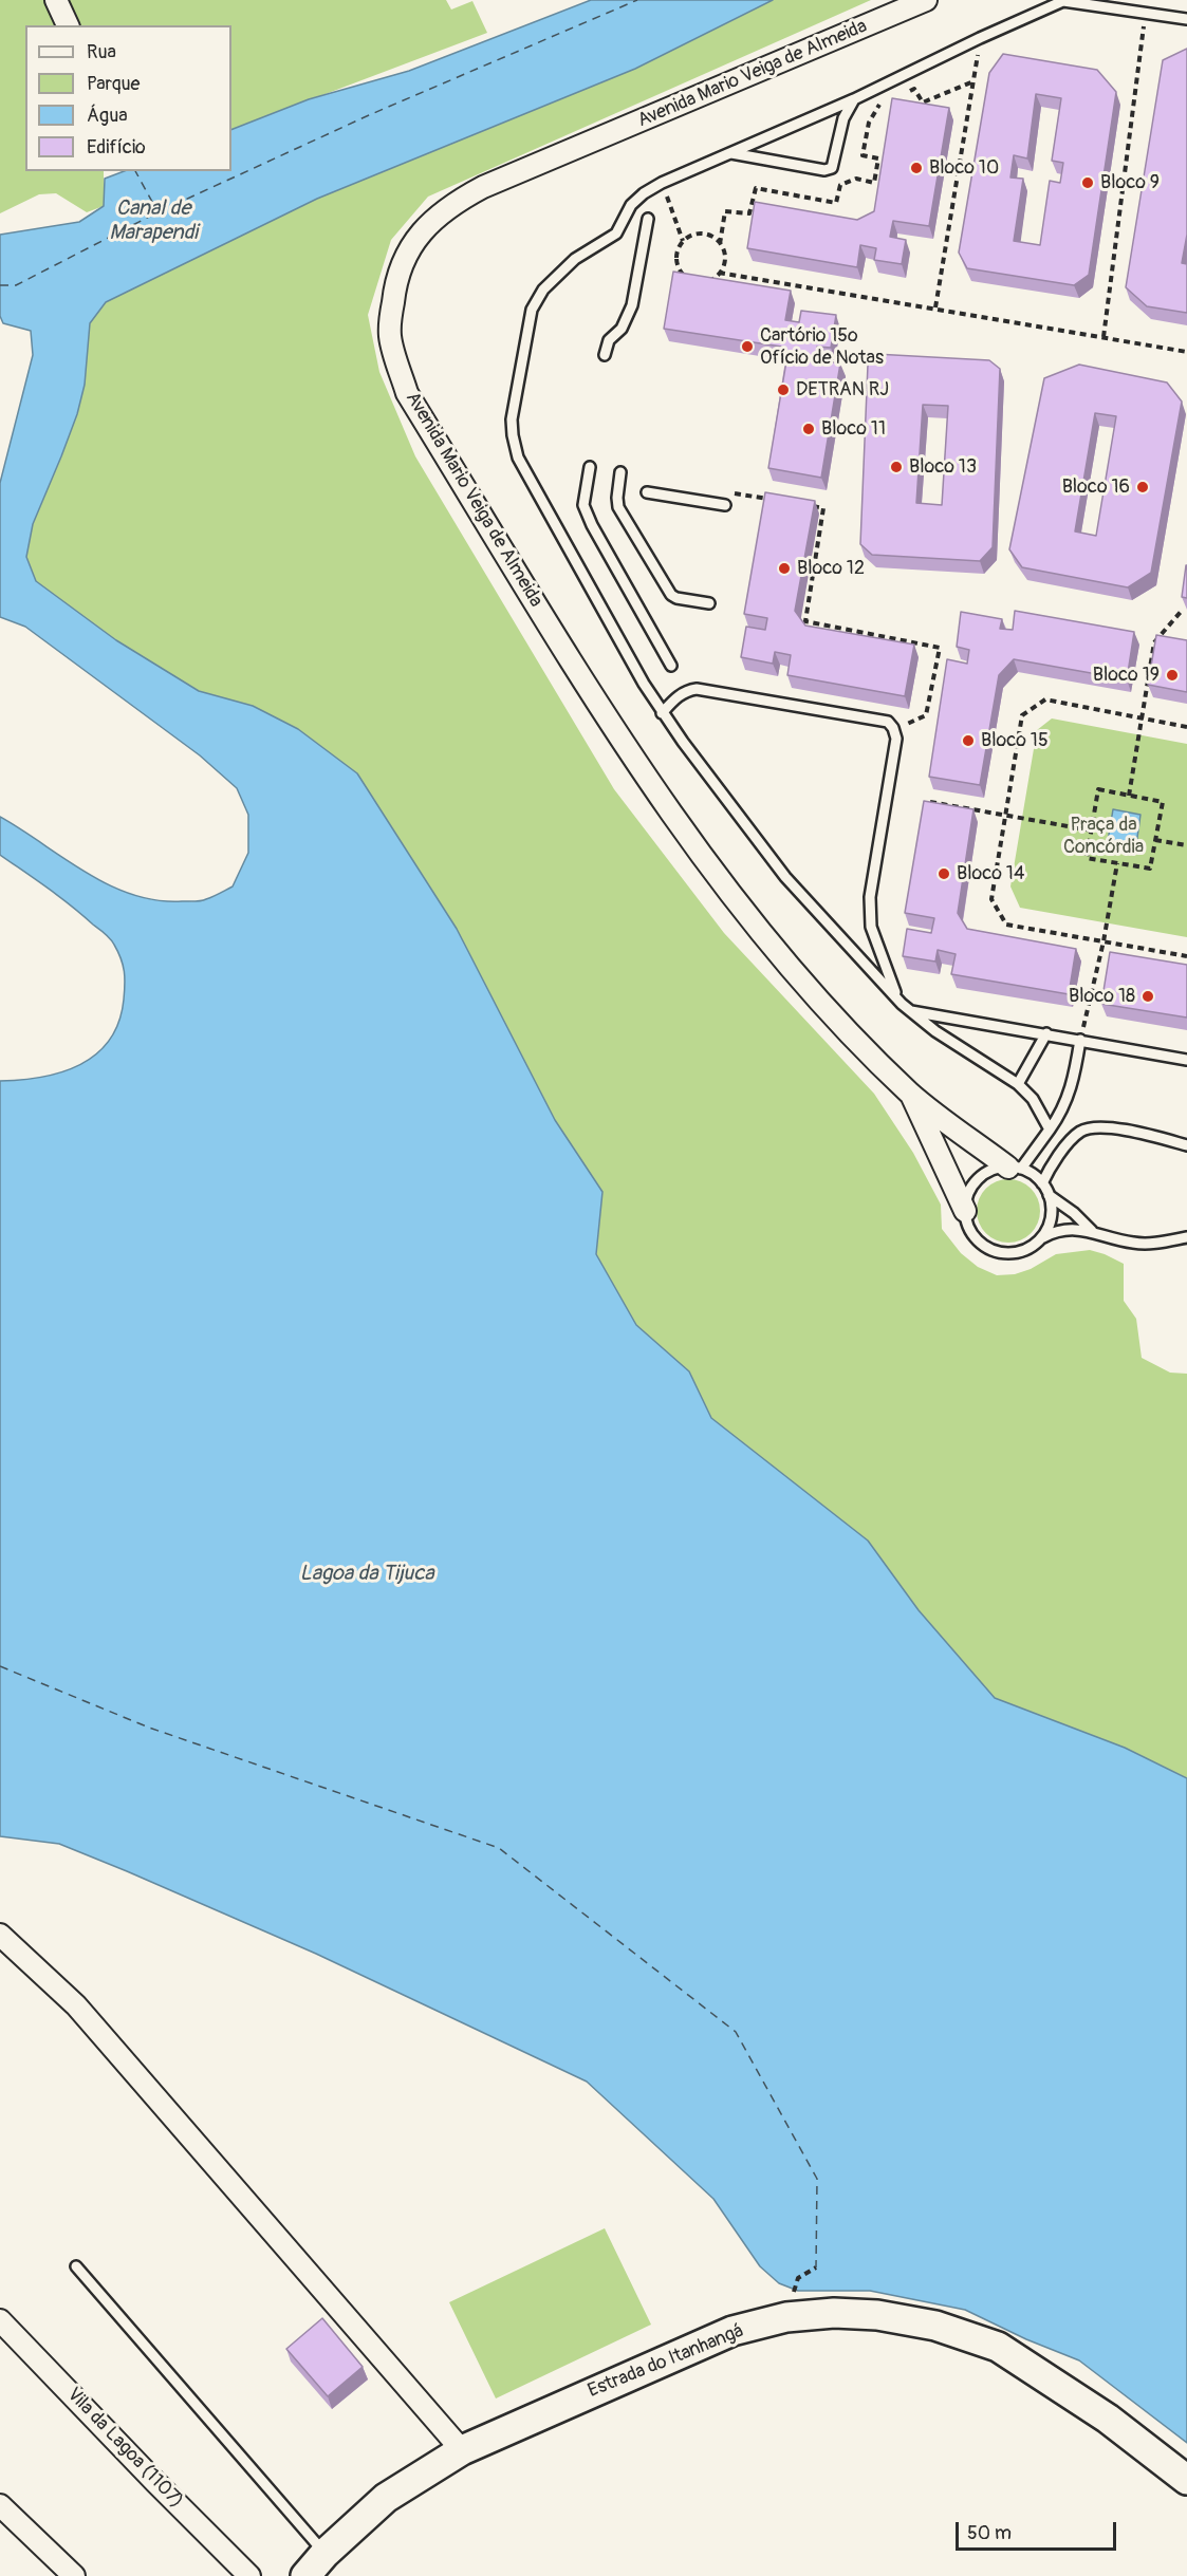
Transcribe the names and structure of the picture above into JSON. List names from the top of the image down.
{
  "streets": {
    "main road": ["Estrada do Itanhangá"],
    "street": ["Avenida Mario Veiga de Almeida", "Vila da Lagoa (1107)"]
  },
  "water": ["Canal de Marapendi", "Lagoa da Tijuca"],
  "parks": ["Praça da Concórdia"],
  "places": [
    "Bloco 10",
    "Bloco 9",
    "Cartório 15º Ofício de Notas",
    "DETRAN RJ",
    "Bloco 11",
    "Bloco 13",
    "Bloco 16",
    "Bloco 12",
    "Bloco 19",
    "Bloco 15",
    "Bloco 14",
    "Bloco 18"
  ],
  "legend": [
    "Rua",
    "Parque",
    "Água",
    "Edifício"
  ],
  "scale_bar": "50 m"
}
